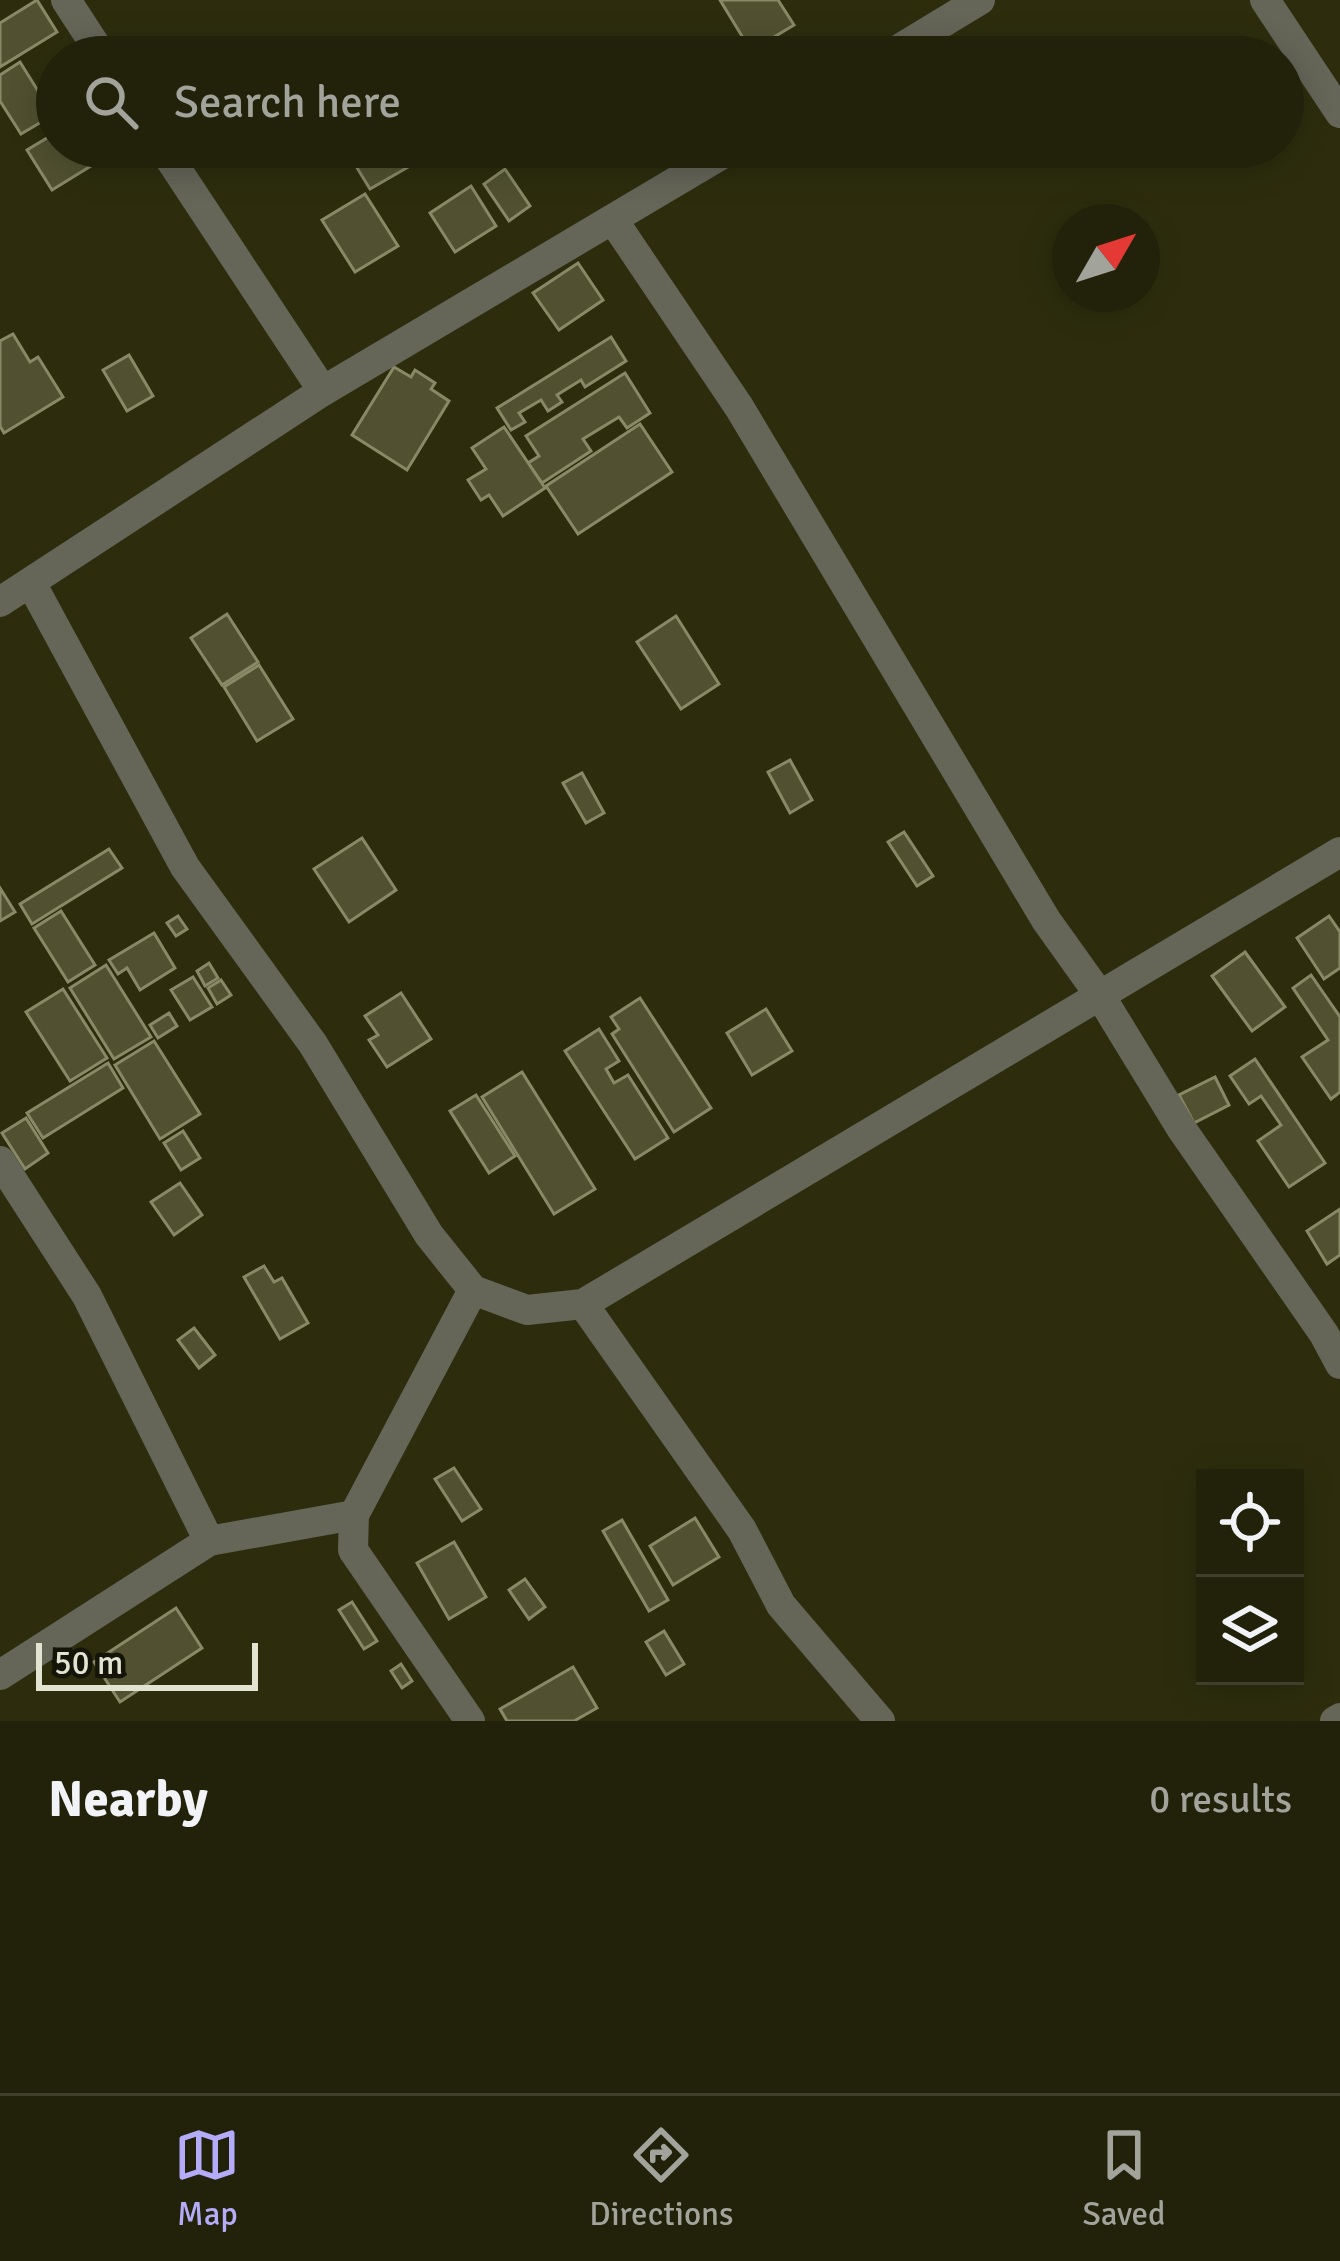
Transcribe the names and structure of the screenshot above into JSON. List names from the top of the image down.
{
  "scale_bar": "50 m",
  "north": "top right",
  "page": {
    "search": "Search here",
    "scale": "50 m",
    "heading": ["Nearby", "0 results"],
    "nav": ["Map", "Directions", "Saved"]
  }
}
